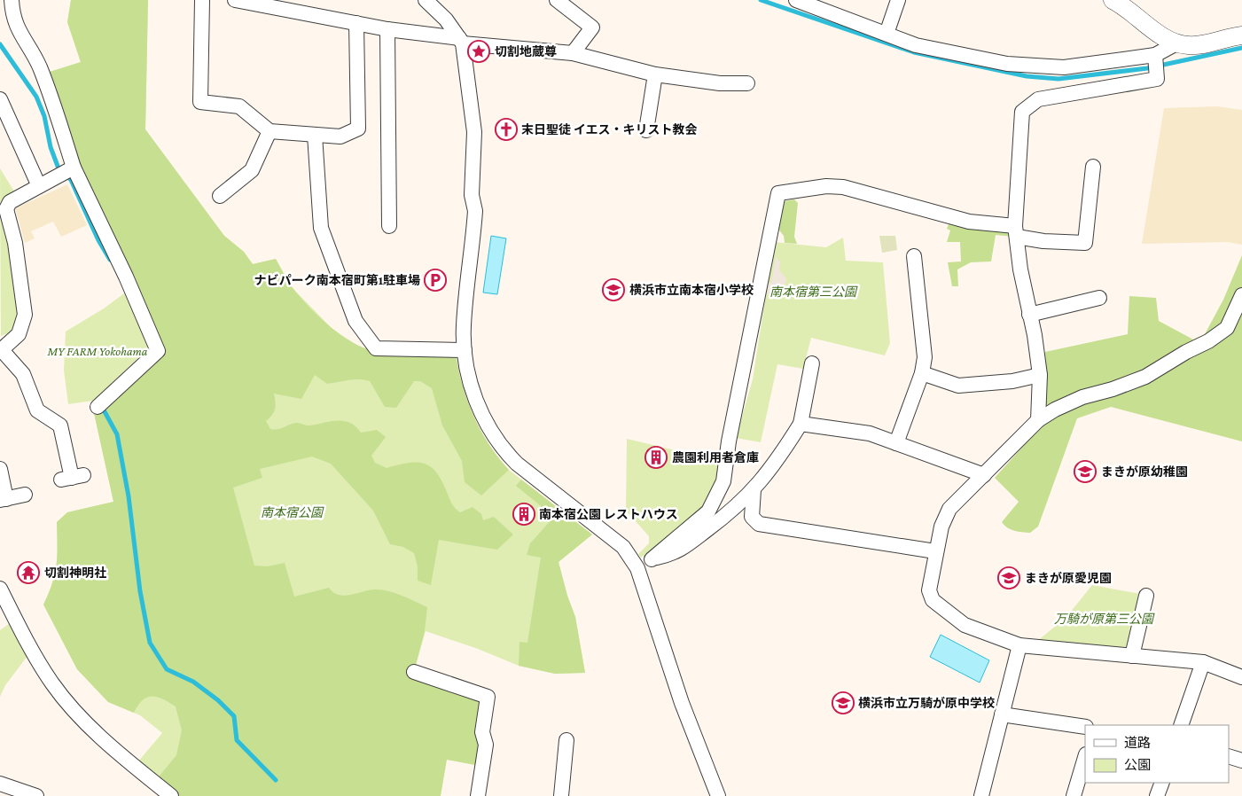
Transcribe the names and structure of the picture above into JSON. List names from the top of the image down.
{
  "parks": [
    "南本宿第三公園",
    "MY FARM Yokohama",
    "南本宿公園",
    "万騎が原第三公園"
  ],
  "places": {
    "place": ["切割地蔵尊"],
    "church": ["末日聖徒 イエス・キリスト教会"],
    "parking": ["ナビパーク南本宿町第1駐車場"],
    "school or university": [
      "横浜市立南本宿小学校",
      "まきが原幼稚園",
      "まきが原愛児園",
      "横浜市立万騎が原中学校"
    ],
    "building": ["農園利用者倉庫", "南本宿公園 レストハウス"],
    "temple": ["切割神明社"]
  },
  "legend": ["道路", "公園"]
}
